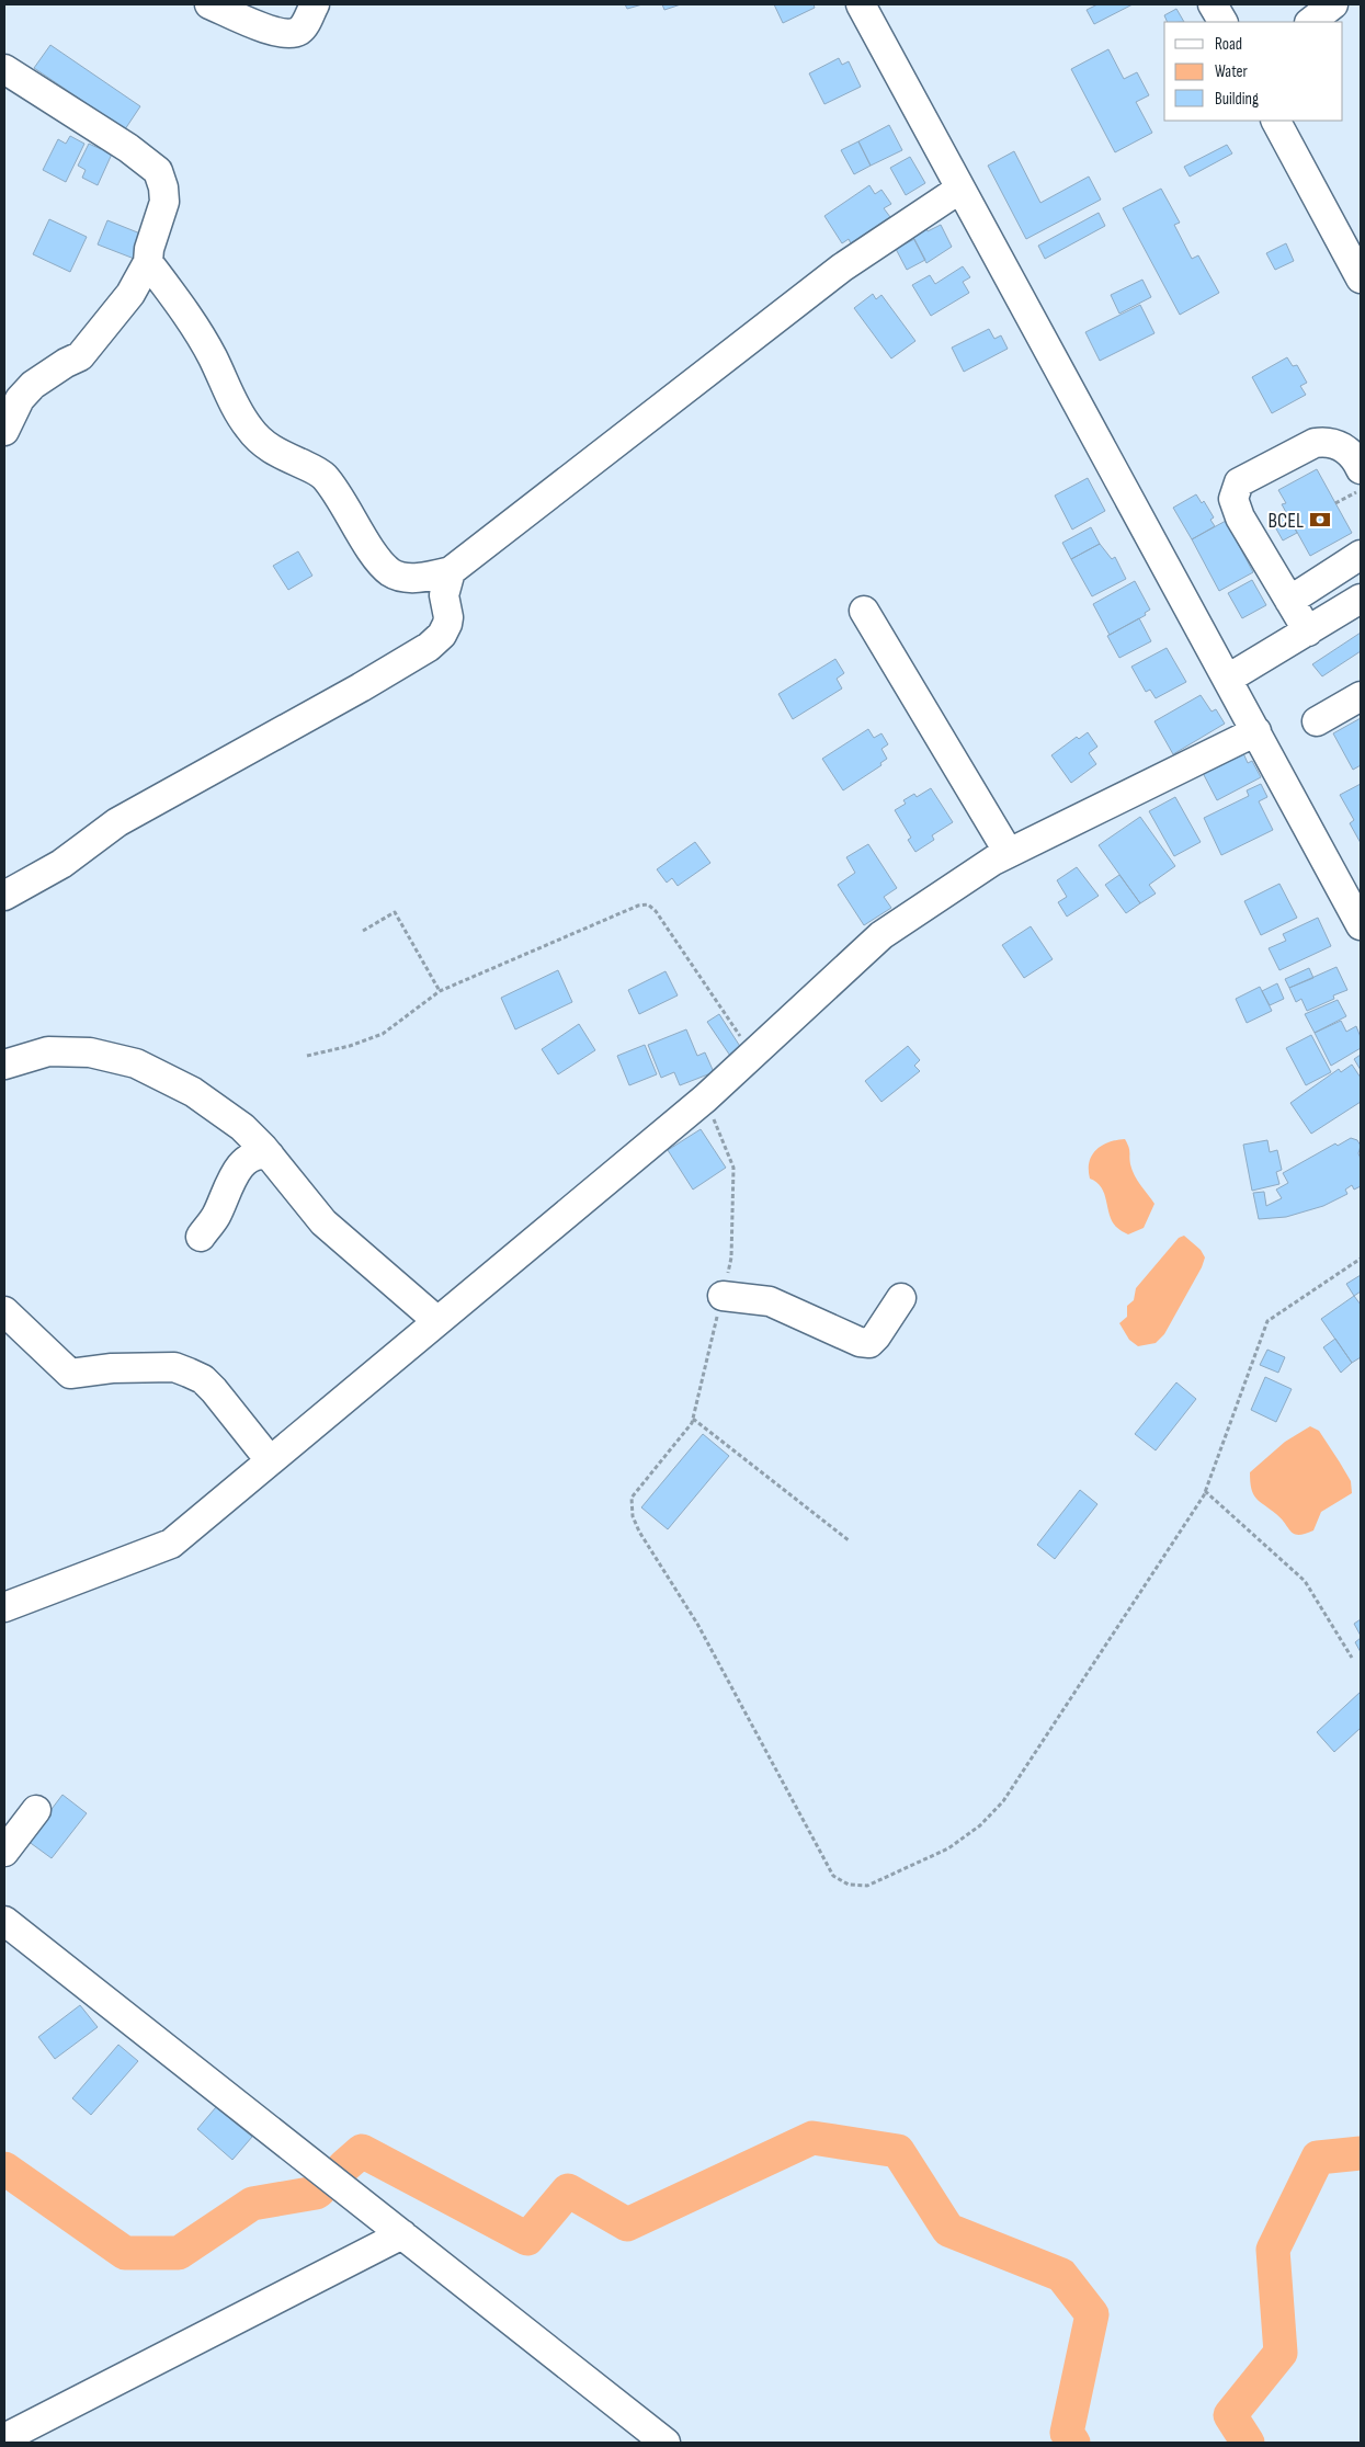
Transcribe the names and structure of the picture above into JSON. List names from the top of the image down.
{
  "places": {
    "bank": ["BCEL"]
  },
  "legend": ["Road", "Water", "Building"]
}
